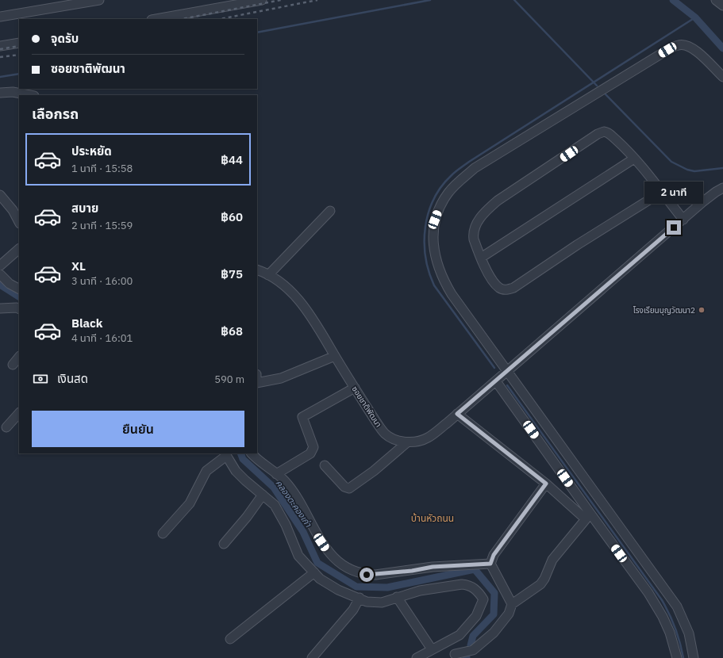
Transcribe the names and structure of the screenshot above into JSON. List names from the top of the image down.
{
  "streets": {
    "street": ["ซอยชาติพัฒนา"]
  },
  "districts": ["บ้านหัวถนน"],
  "water": ["คลองตะคองเก่า"],
  "places": ["โรงเรียนบุญวัฒนา2"],
  "page": {
    "banner": ["จุดรับ", "ซอยชาติพัฒนา"],
    "heading": "เลือกรถ",
    "list": [
      {
        "name": "ประหยัด",
        "note": "1 นาที · 15:58",
        "value": "฿44"
      },
      {
        "name": "สบาย",
        "note": "2 นาที · 15:59",
        "value": "฿60"
      },
      {
        "name": "XL",
        "note": "3 นาที · 16:00",
        "value": "฿75"
      },
      {
        "name": "Black",
        "note": "4 นาที · 16:01",
        "value": "฿68"
      }
    ],
    "bubble": "2 นาที",
    "pay": ["เงินสด", "590 m"],
    "buttons": "ยืนยัน"
  }
}
